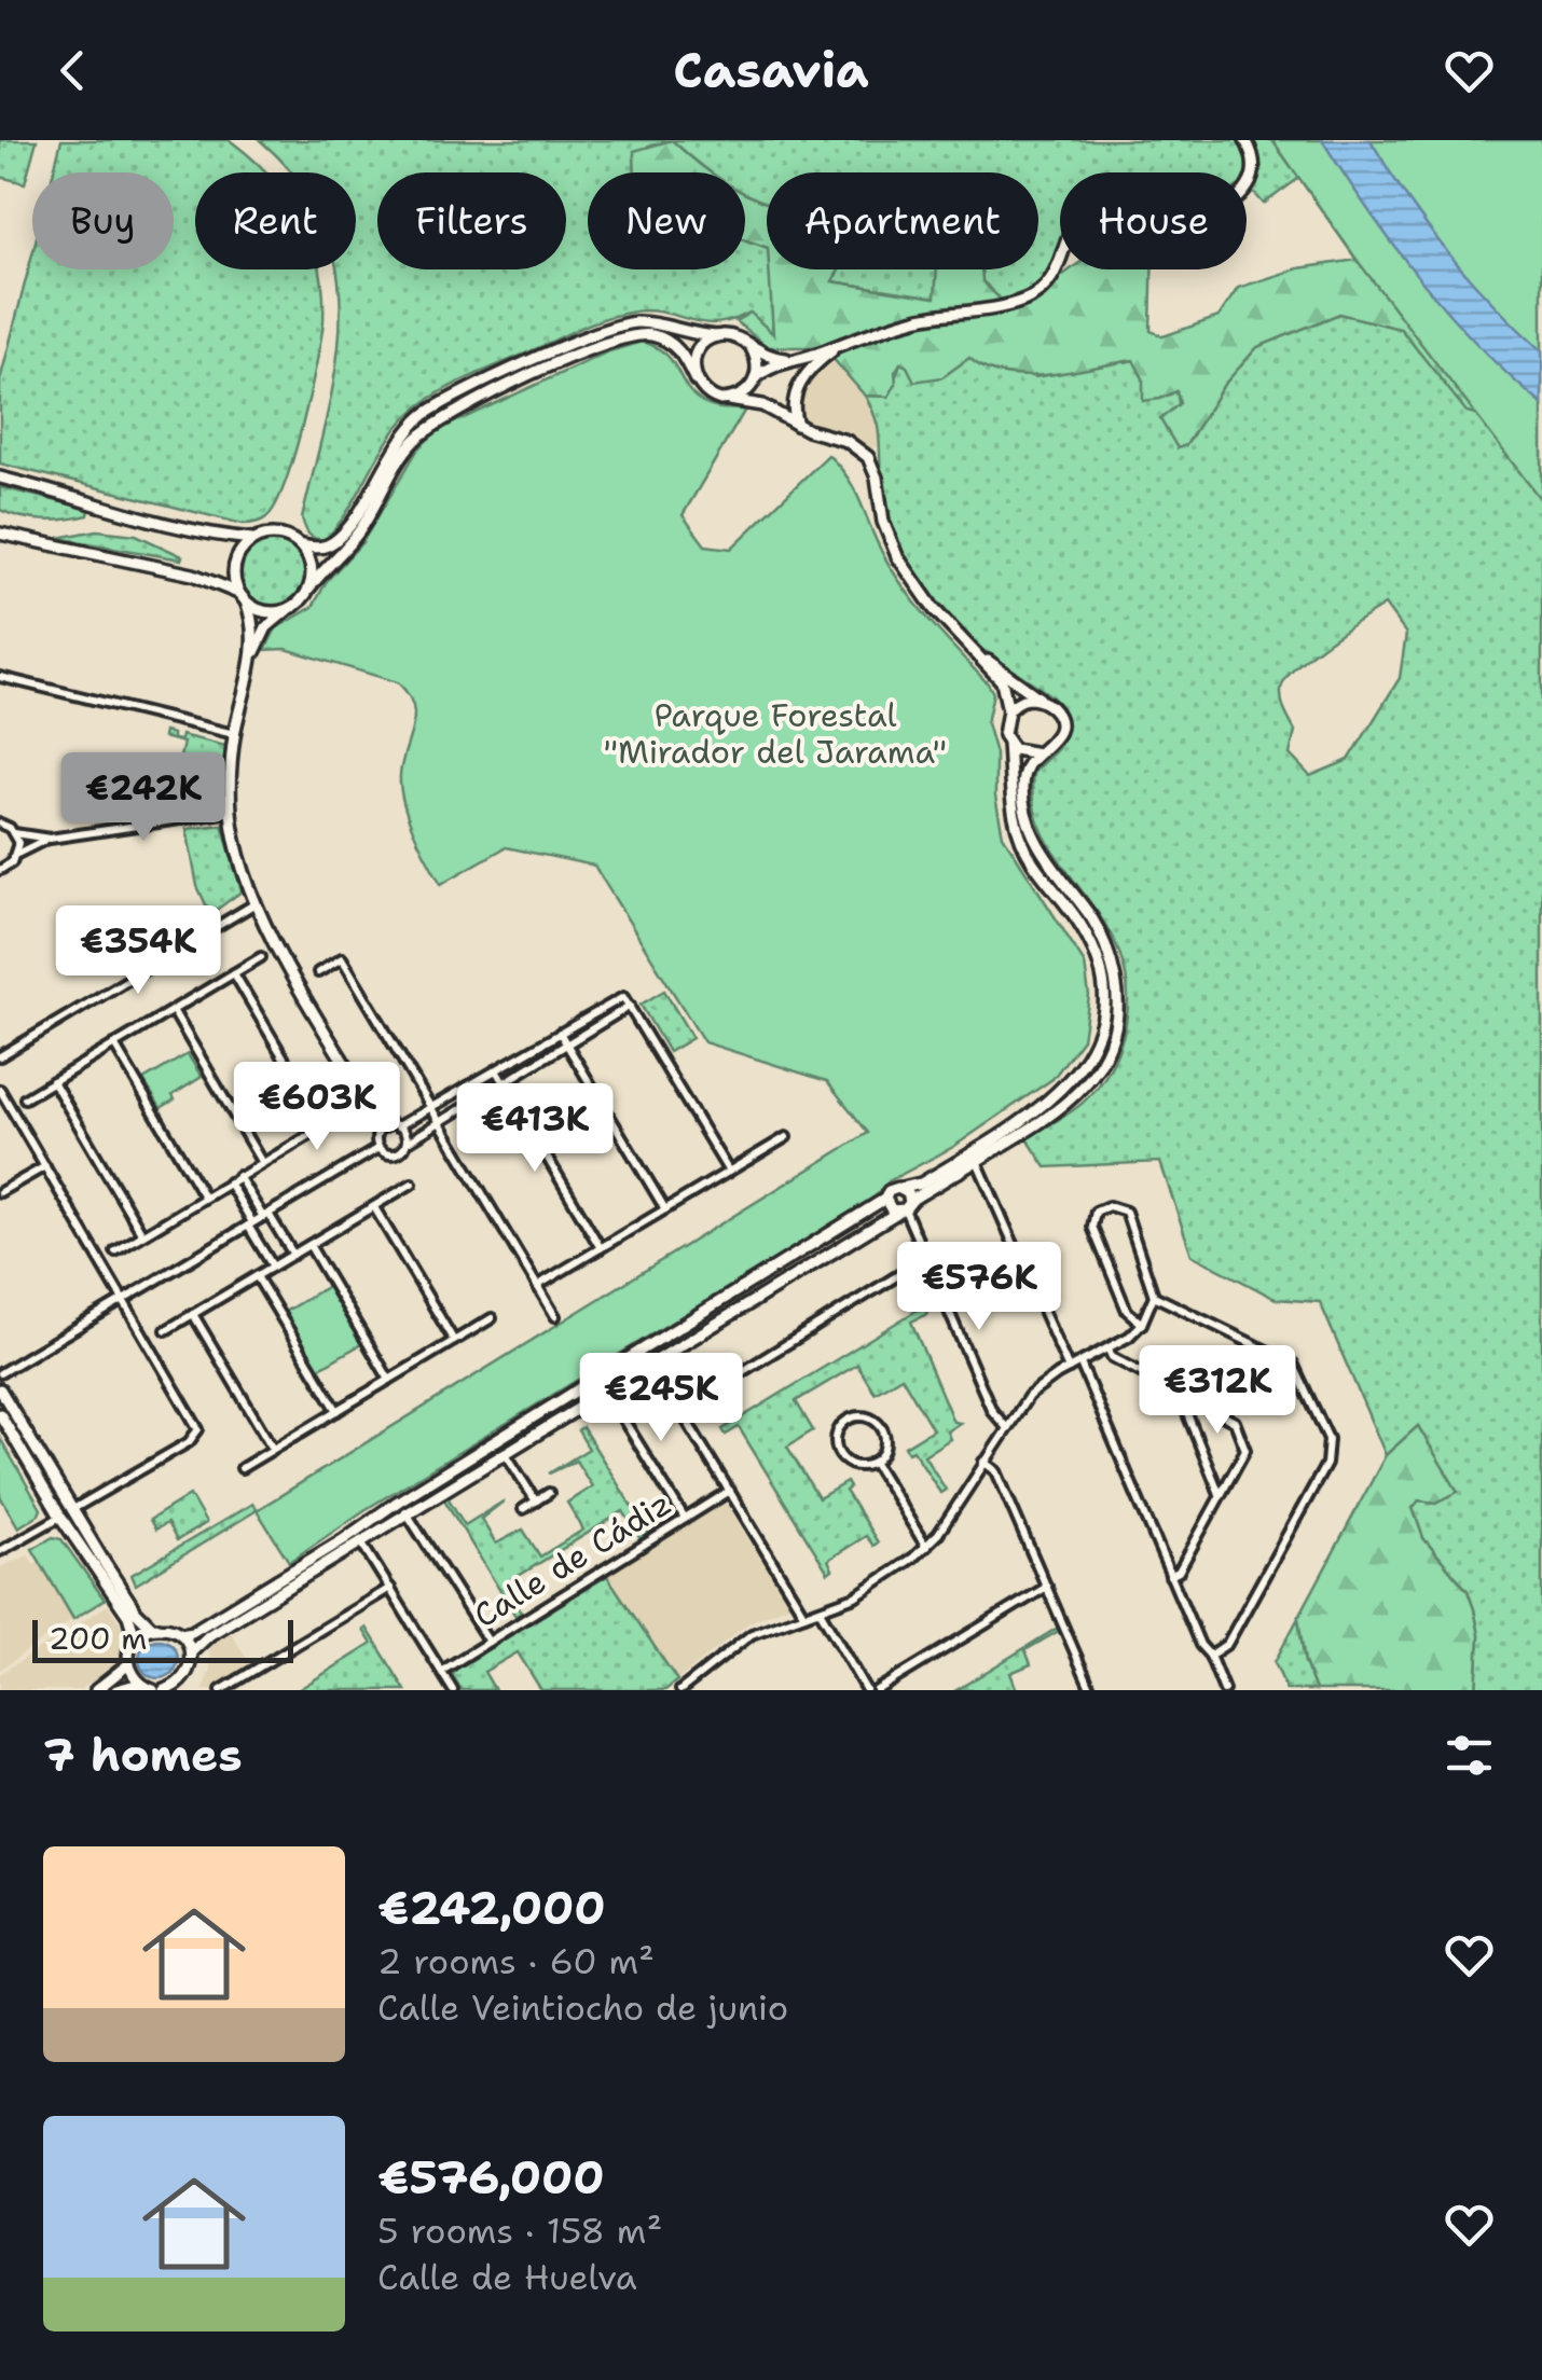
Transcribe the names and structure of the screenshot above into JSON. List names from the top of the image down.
{
  "streets": {
    "street": ["Calle de Cádiz"]
  },
  "parks": ["Parque Forestal \"Mirador del Jarama\""],
  "scale_bar": "200 m",
  "page": {
    "header": "Casavia",
    "chip": [
      "Buy",
      "Rent",
      "Filters",
      "New",
      "Apartment",
      "House"
    ],
    "price": [
      "€242K",
      "€354K",
      "€603K",
      "€413K",
      "€576K",
      "€312K",
      "€245K"
    ],
    "scale": "200 m",
    "heading": "7 homes",
    "list": [
      {
        "name": "€242,000",
        "note": "2 rooms · 60 m² · Calle Veintiocho de junio"
      },
      {
        "name": "€576,000",
        "note": "5 rooms · 158 m² · Calle de Huelva"
      }
    ]
  }
}
